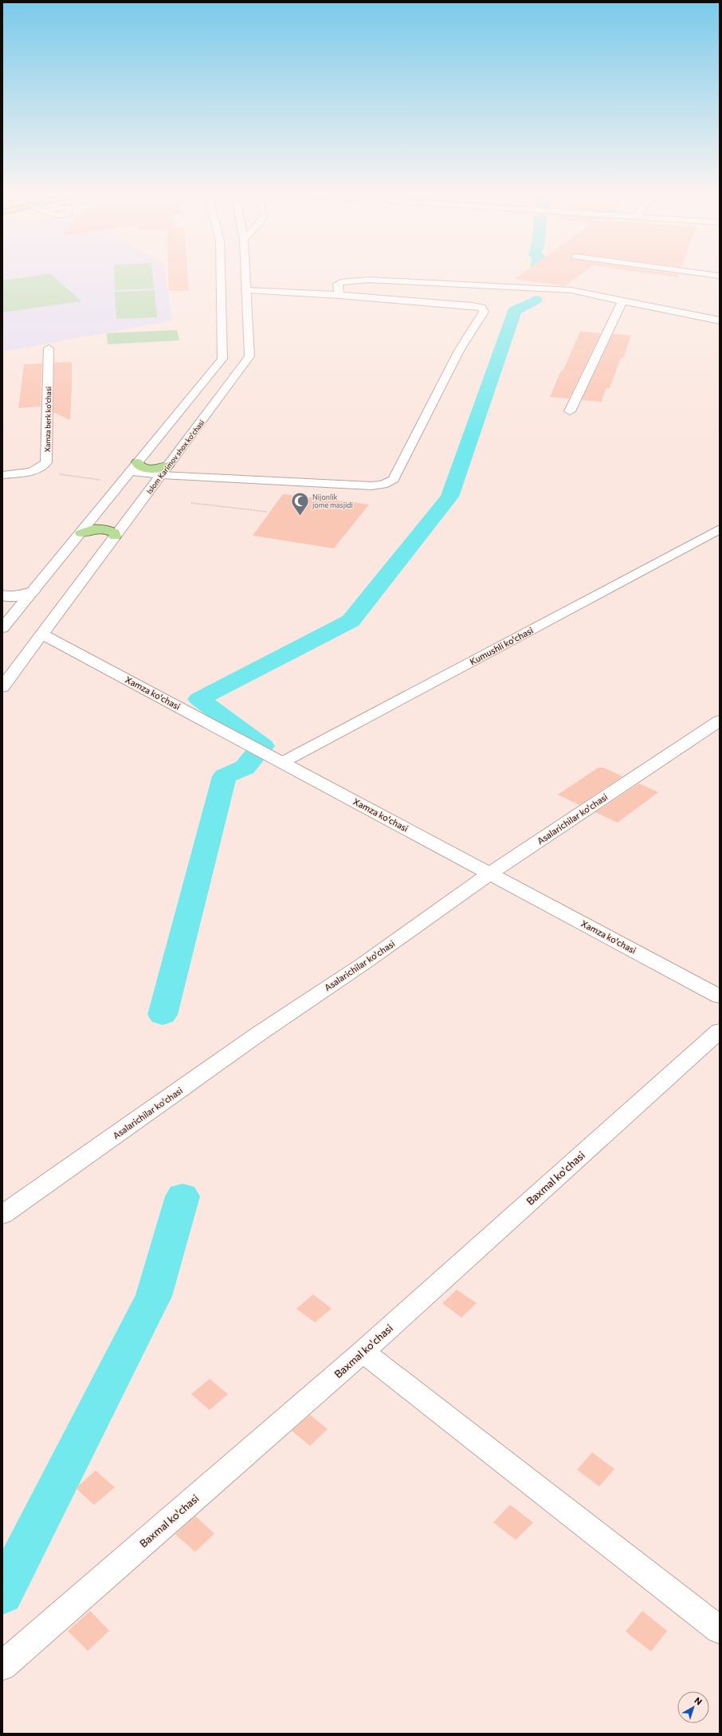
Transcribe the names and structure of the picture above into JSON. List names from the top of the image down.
{
  "streets": {
    "street": [
      "Xamza berk ko'chasi",
      "Islom Karimov shox ko'chasi",
      "Kumushli ko'chasi",
      "Xamza ko'chasi",
      "Asalarichilar ko'chasi",
      "Baxmal ko'chasi"
    ]
  },
  "crossings": [
    ["Islom Karimov shox ko'chasi", "Xamza ko'chasi"],
    ["Kumushli ko'chasi", "Xamza ko'chasi"],
    ["Xamza ko'chasi", "Asalarichilar ko'chasi"]
  ],
  "places": {
    "mosque": ["Nijonlik jome masjidi"]
  },
  "north": "top right"
}
